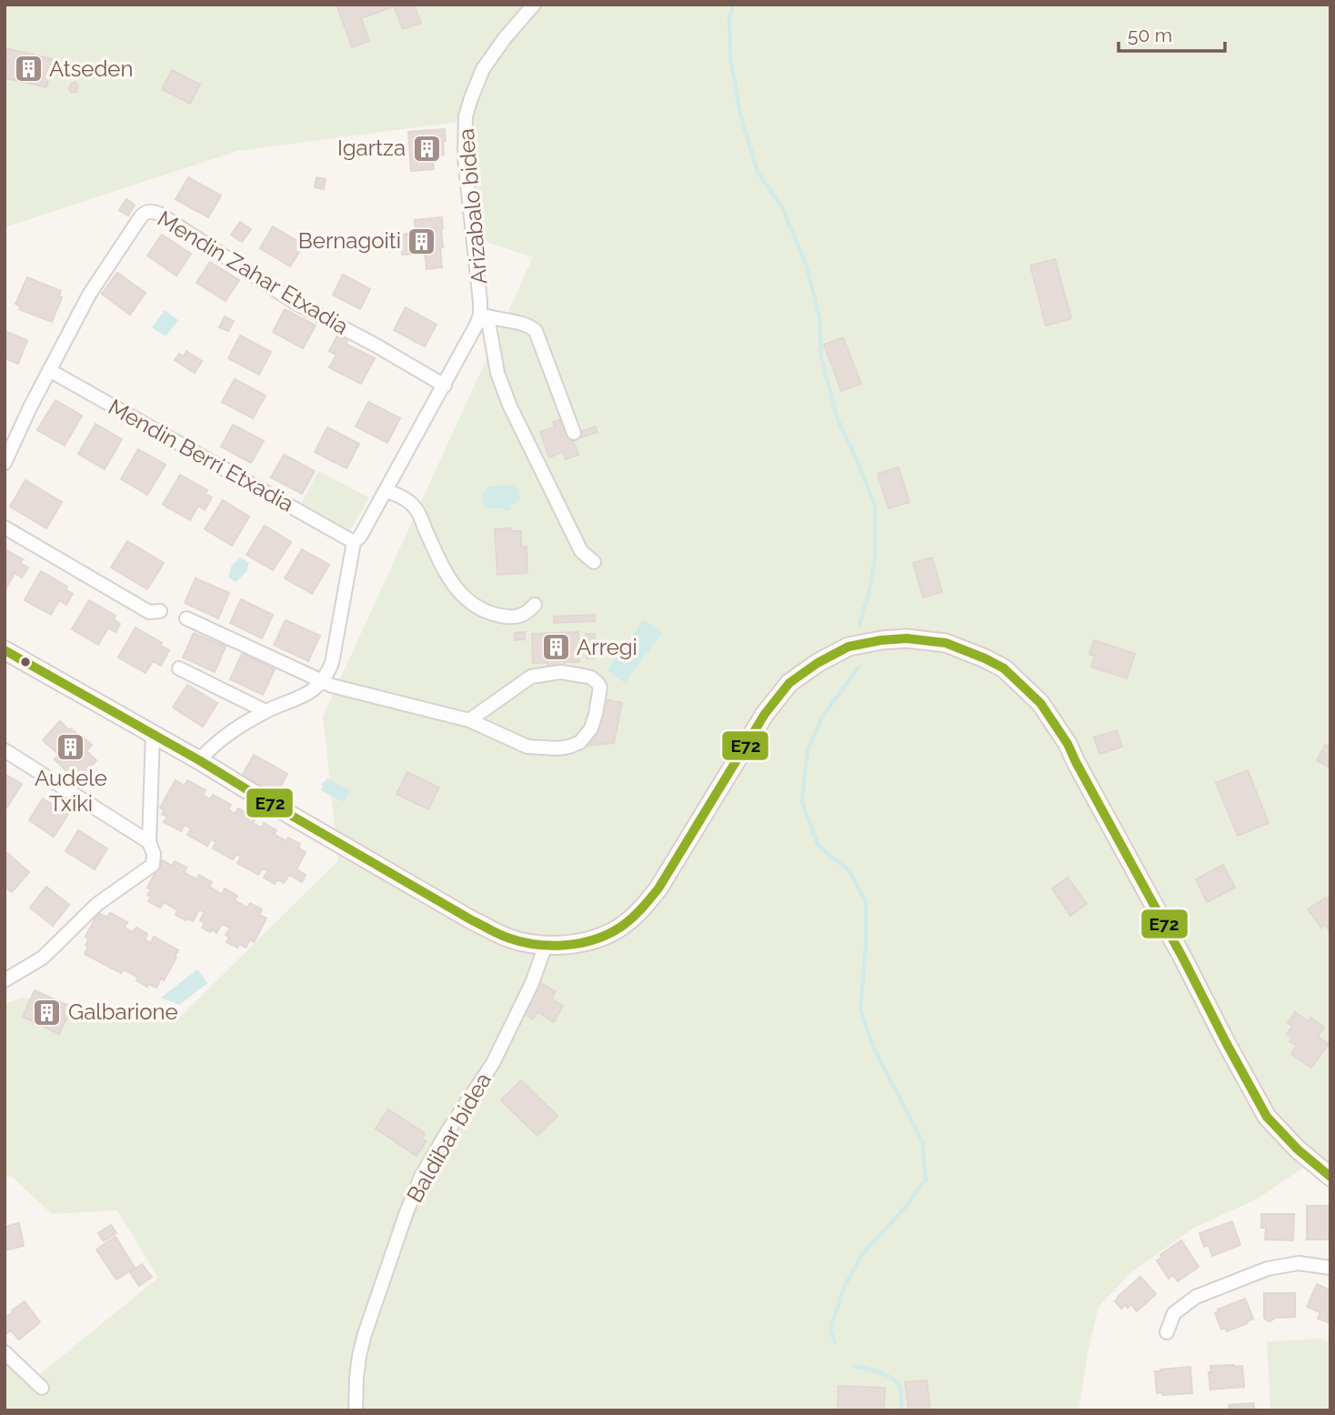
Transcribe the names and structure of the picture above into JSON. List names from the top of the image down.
{
  "streets": {
    "street": [
      "Arizabalo bidea",
      "Mendin Zahar Etxadia",
      "Mendin Berri Etxadia",
      "Baldibar bidea"
    ]
  },
  "crossings": [
    ["Arizabalo bidea", "Mendin Zahar Etxadia"],
    ["Arizabalo bidea", "Mendin Berri Etxadia"],
    ["Mendin Zahar Etxadia", "Mendin Berri Etxadia"]
  ],
  "places": {
    "building": [
      "Atseden",
      "Igartza",
      "Bernagoiti",
      "Arregi",
      "Audele Txiki",
      "Galbarione"
    ]
  },
  "lines": ["transit line E72"],
  "scale_bar": "50 m"
}
